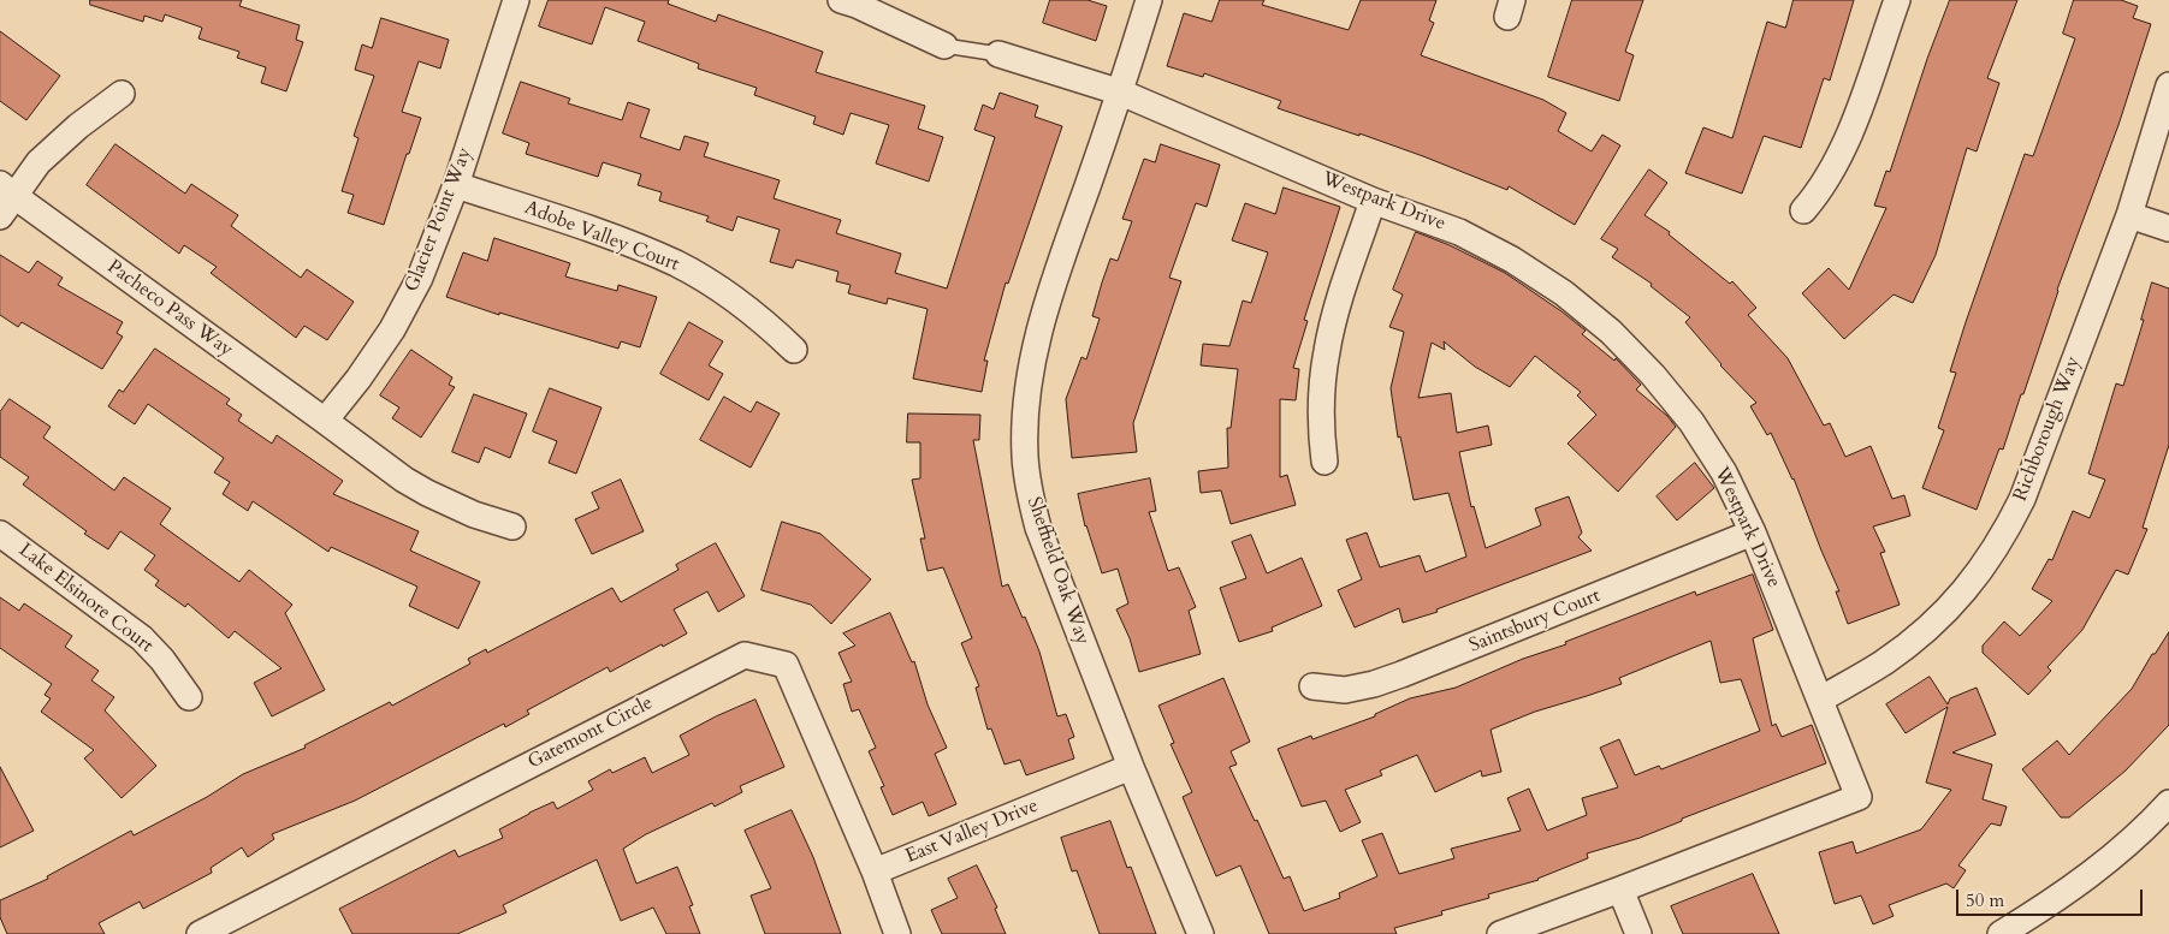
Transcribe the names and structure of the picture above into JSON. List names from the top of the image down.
{
  "streets": {
    "street": [
      "Westpark Drive",
      "Glacier Point Way",
      "Adobe Valley Court",
      "Pacheco Pass Way",
      "Richborough Way",
      "Sheffield Oak Way",
      "Lake Elsinore Court",
      "Saintsbury Court",
      "Gatemont Circle",
      "East Valley Drive"
    ]
  },
  "crossings": [
    ["Westpark Drive", "Richborough Way"],
    ["Westpark Drive", "Sheffield Oak Way"],
    ["Westpark Drive", "Saintsbury Court"],
    ["Glacier Point Way", "Adobe Valley Court"],
    ["Glacier Point Way", "Pacheco Pass Way"],
    ["Sheffield Oak Way", "East Valley Drive"],
    ["Gatemont Circle", "East Valley Drive"]
  ],
  "scale_bar": "50 m"
}
